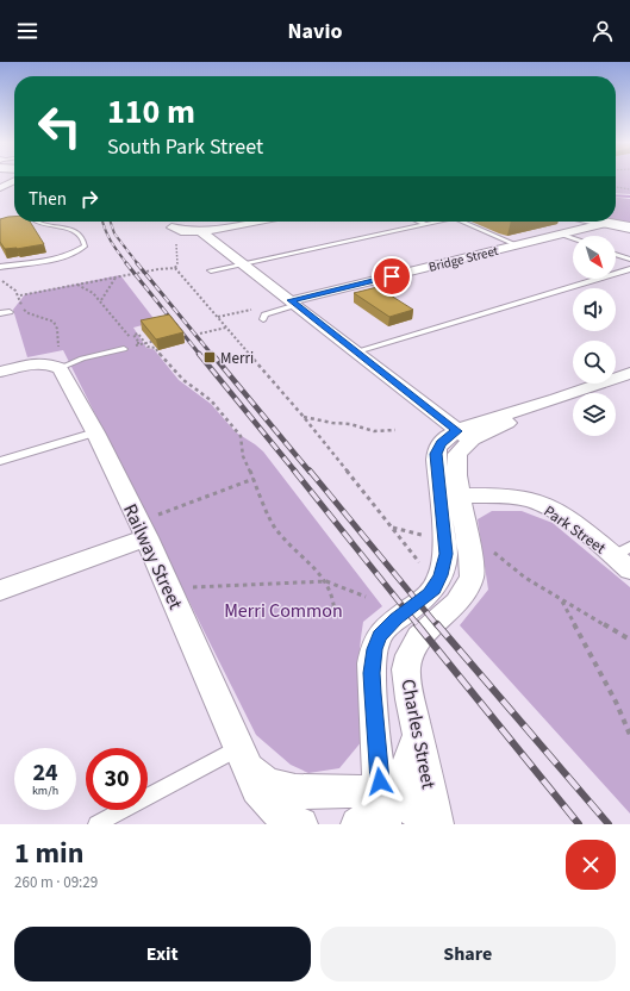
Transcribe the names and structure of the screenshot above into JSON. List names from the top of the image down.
{
  "streets": {
    "street": [
      "Bridge Street",
      "Park Street",
      "Railway Street",
      "Charles Street"
    ]
  },
  "crossings": [
    ["Park Street", "Charles Street"],
    ["Railway Street", "Charles Street"]
  ],
  "parks": ["Merri Common"],
  "places": {
    "transit": ["Merri"]
  },
  "north": "bottom right",
  "page": {
    "header": "Navio",
    "turn": ["110 m", "South Park Street"],
    "then": "Then",
    "speed": "24 km/h",
    "limit": "30",
    "heading": ["1 min", "260 m · 09:29"],
    "buttons": ["Exit", "Share"]
  }
}
